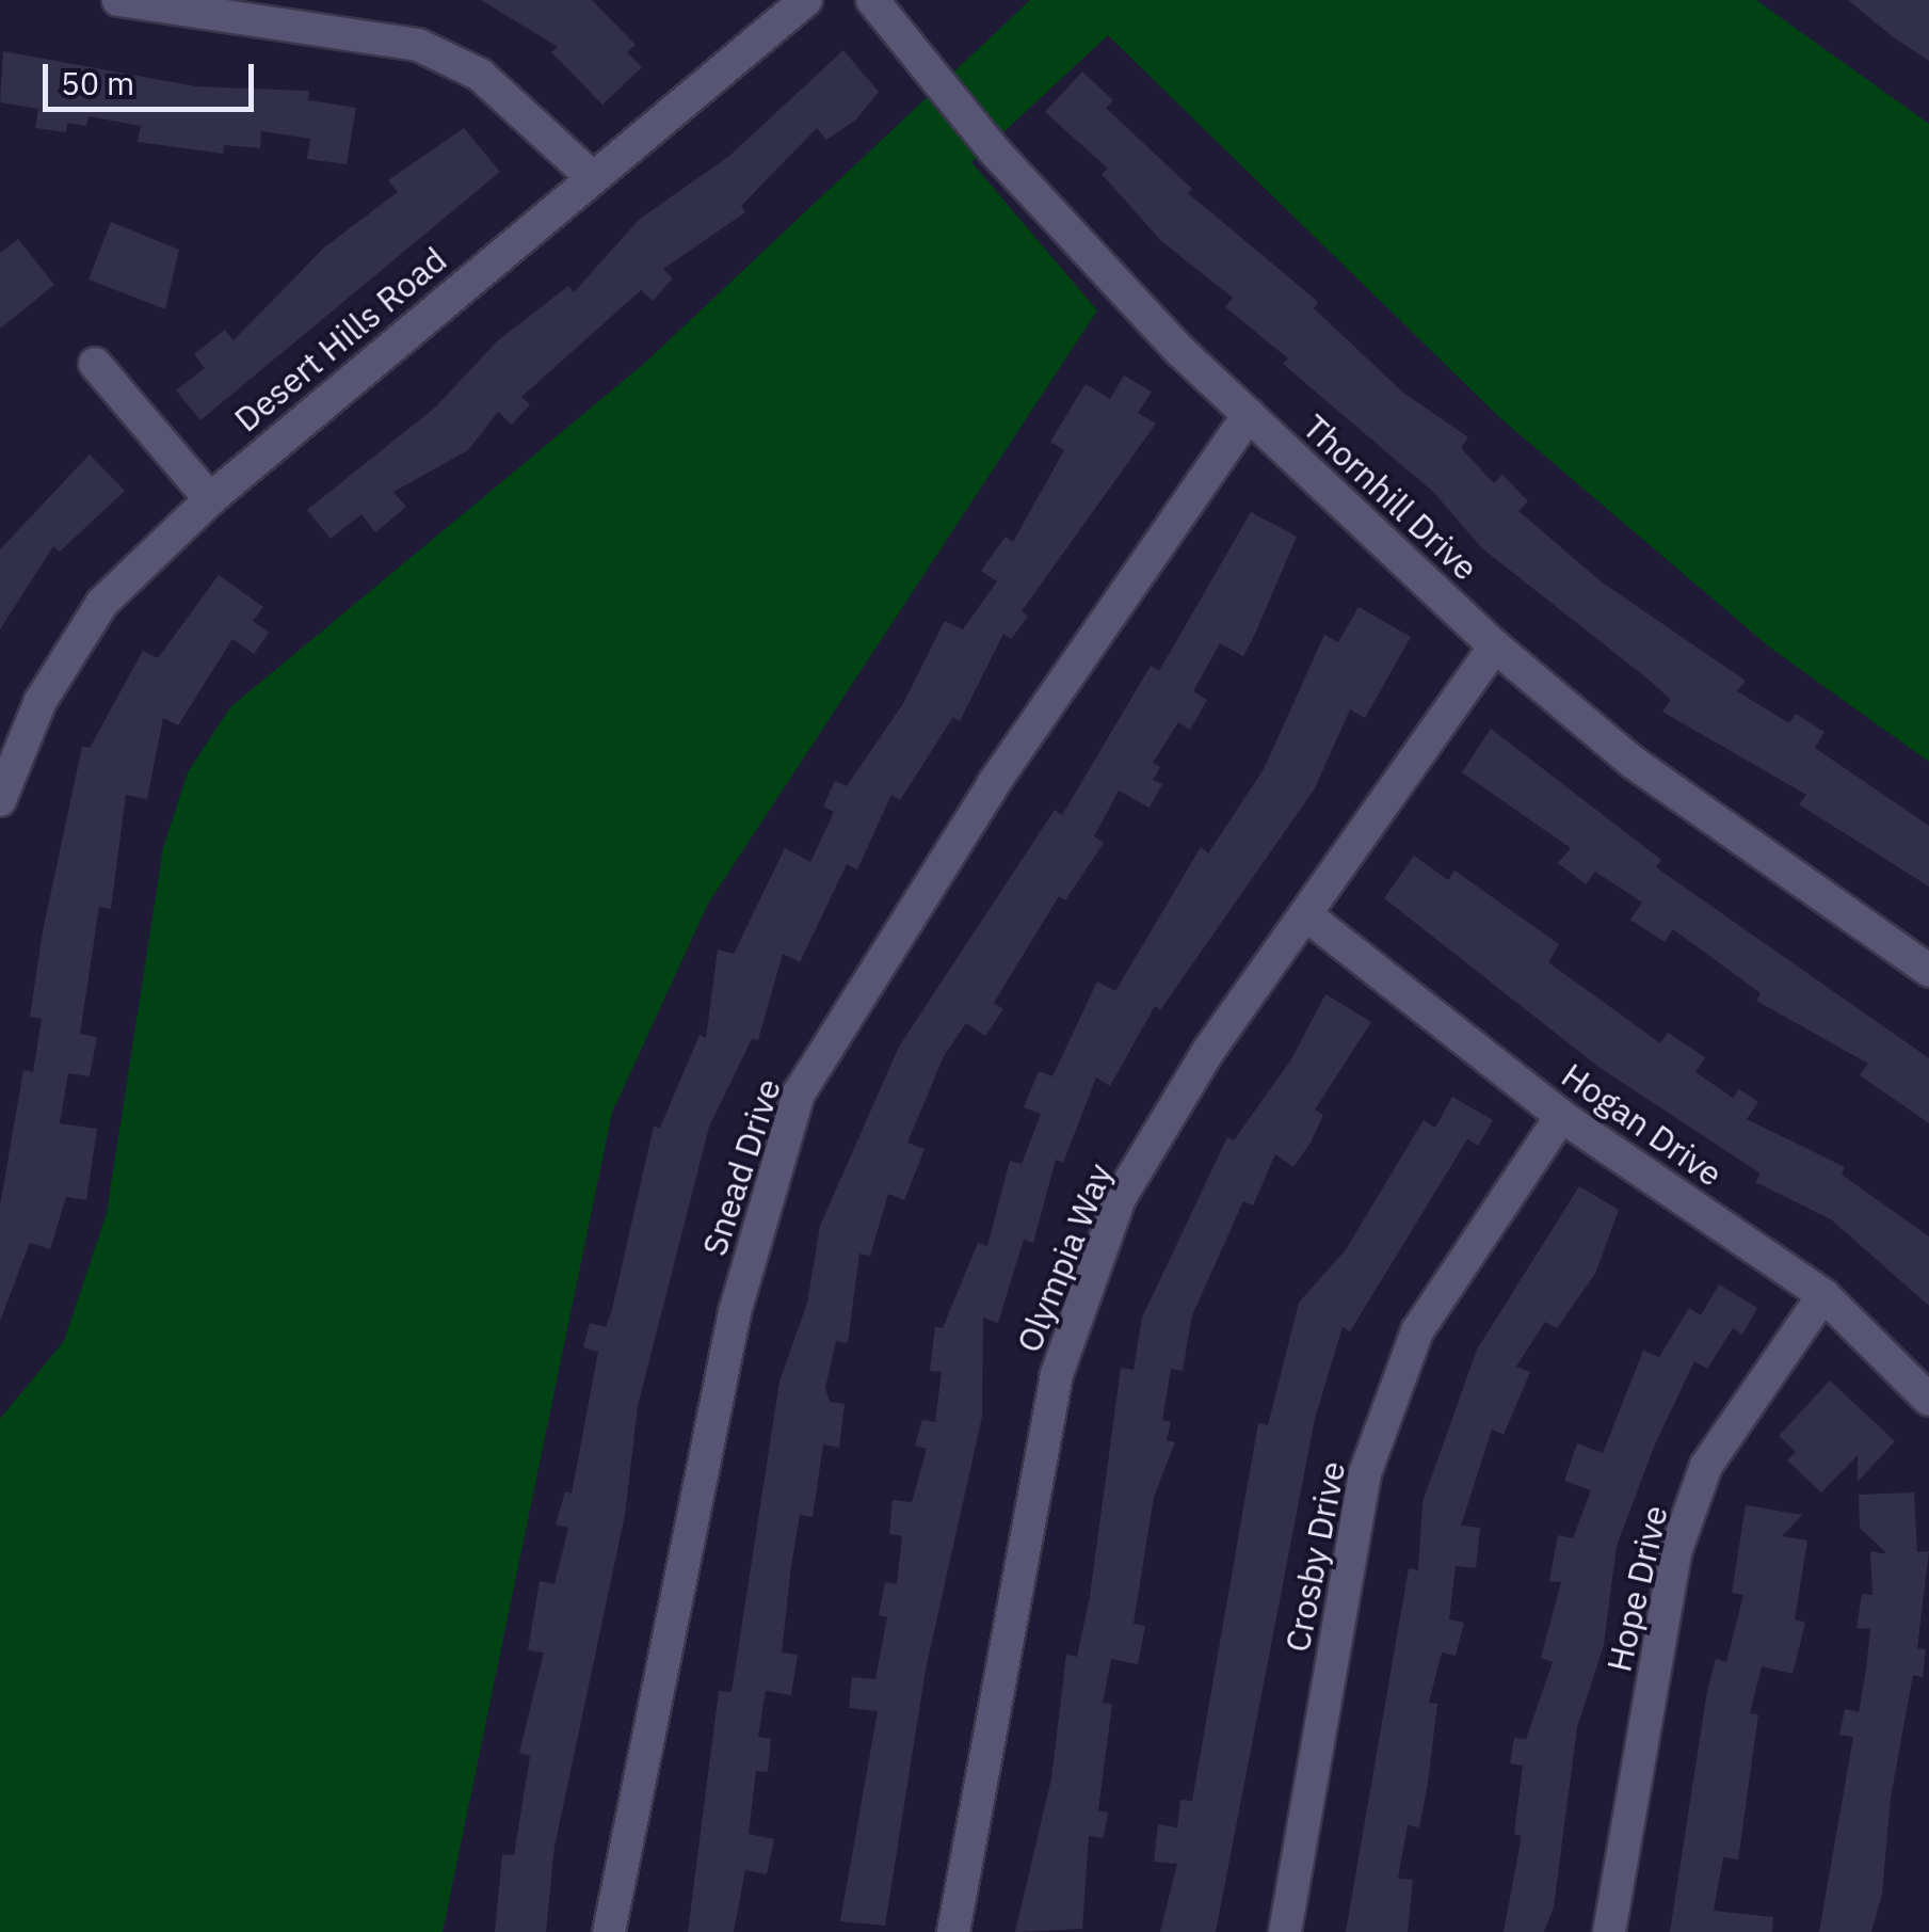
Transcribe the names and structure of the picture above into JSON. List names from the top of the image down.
{
  "streets": {
    "street": [
      "Desert Hills Road",
      "Thornhill Drive",
      "Hogan Drive",
      "Snead Drive",
      "Olympia Way",
      "Crosby Drive",
      "Hope Drive"
    ]
  },
  "crossings": [
    ["Thornhill Drive", "Snead Drive"],
    ["Thornhill Drive", "Olympia Way"],
    ["Hogan Drive", "Olympia Way"],
    ["Hogan Drive", "Crosby Drive"],
    ["Hogan Drive", "Hope Drive"]
  ],
  "scale_bar": "50 m"
}
